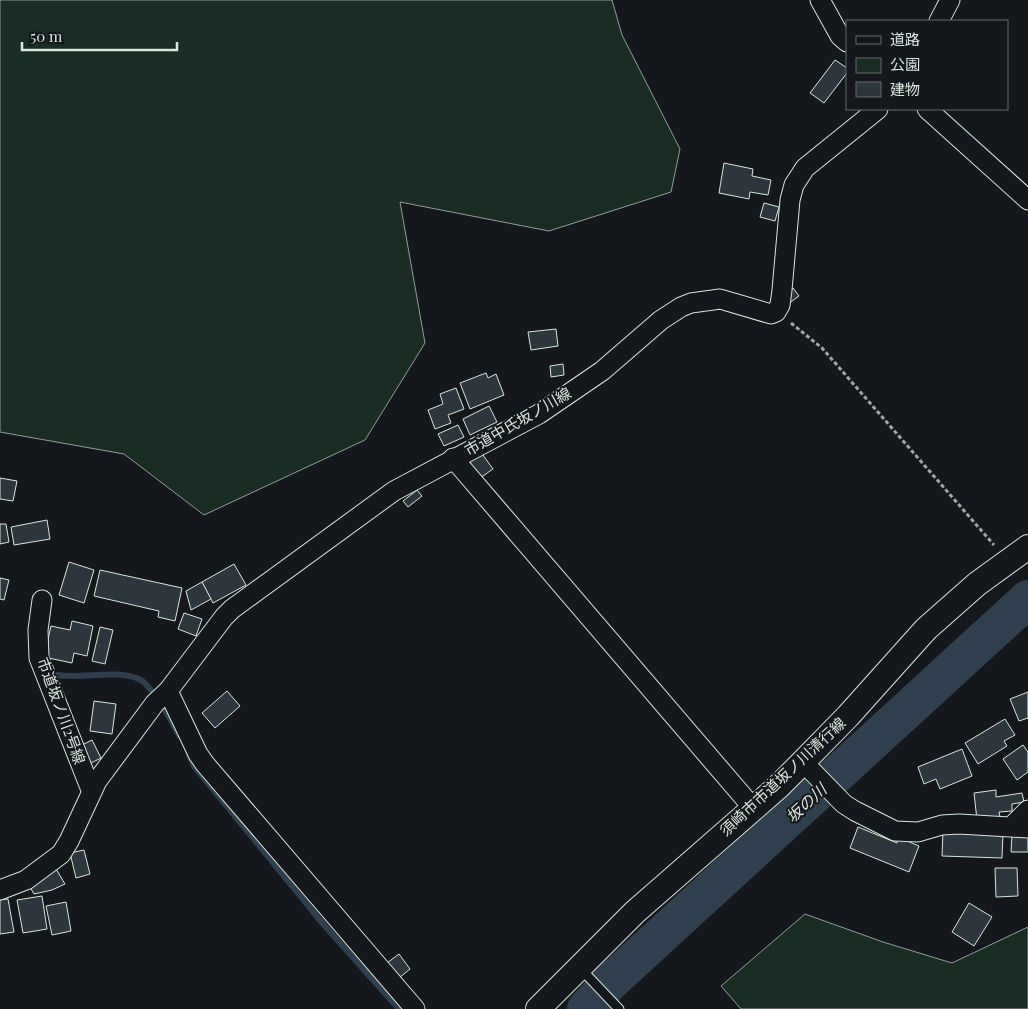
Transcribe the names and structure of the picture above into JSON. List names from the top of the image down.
{
  "streets": {
    "street": ["市道中氏坂ノ川線", "市道坂ノ川2号線", "須崎市市道坂ノ川清行線"]
  },
  "crossings": [
    ["市道中氏坂ノ川線", "市道坂ノ川2号線"]
  ],
  "water": ["坂の川"],
  "legend": ["道路", "公園", "建物"],
  "scale_bar": "50 m"
}
